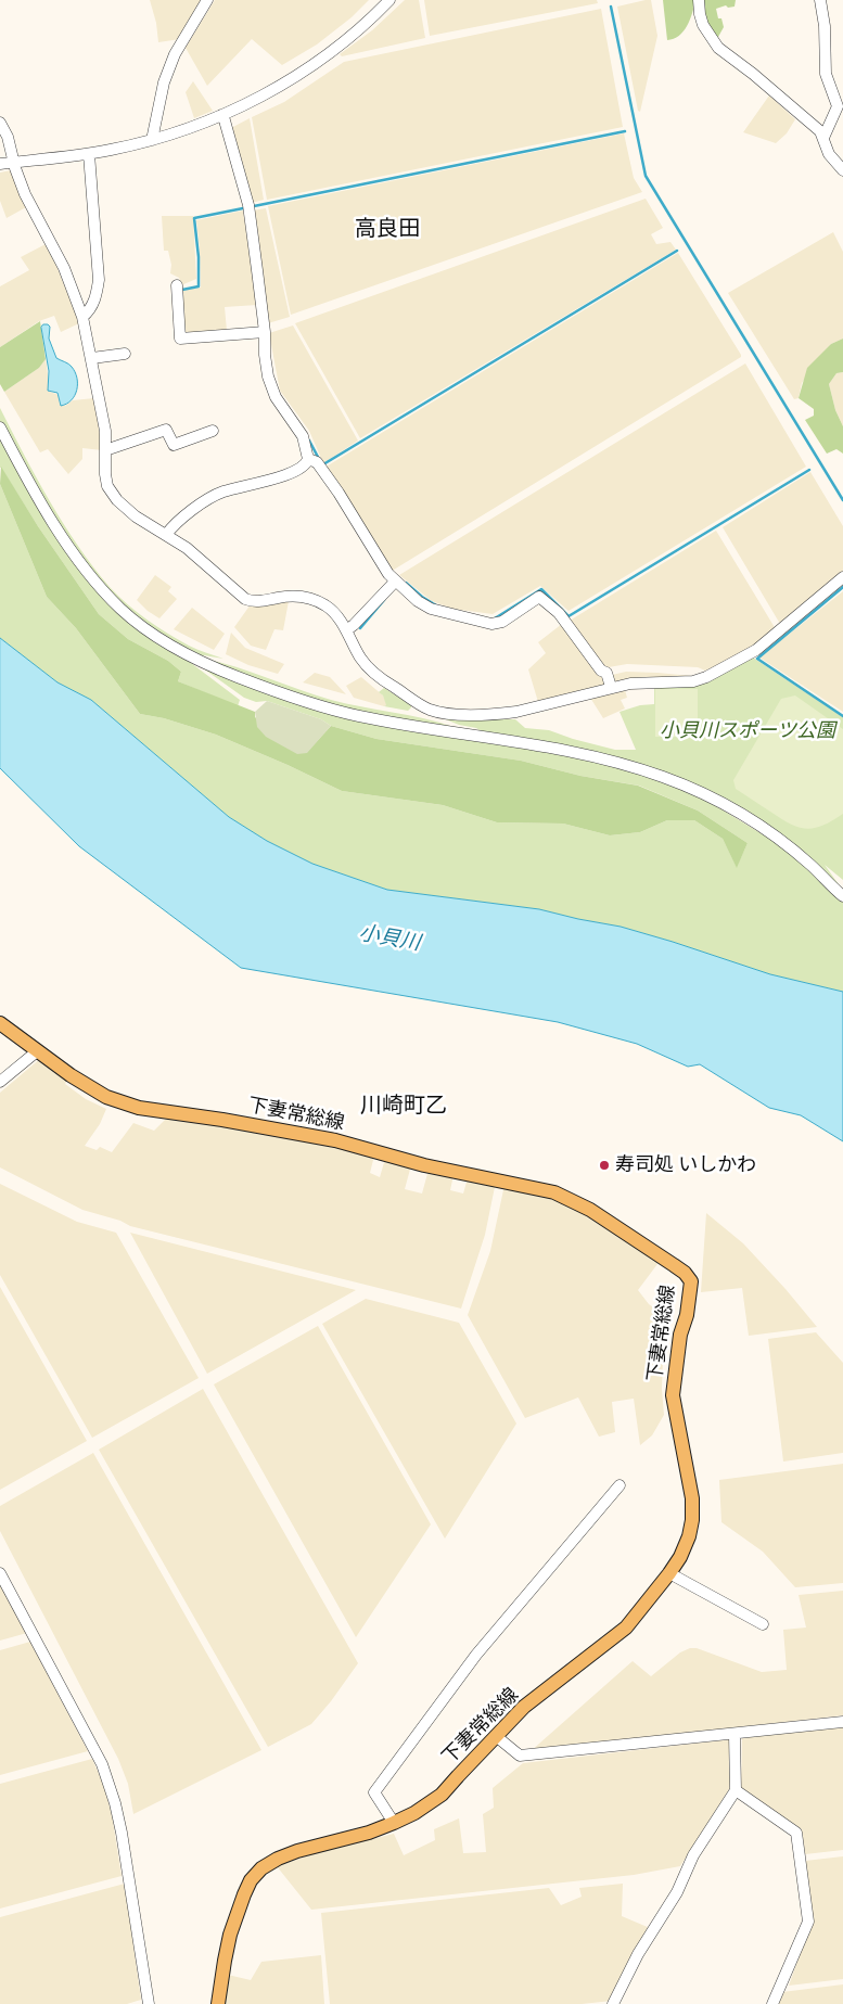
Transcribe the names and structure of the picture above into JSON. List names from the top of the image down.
{
  "streets": {
    "main road": ["下妻常総線"]
  },
  "districts": ["高良田", "川崎町乙"],
  "water": ["小貝川"],
  "parks": ["小貝川スポーツ公園"],
  "places": ["寿司処 いしかわ"]
}
